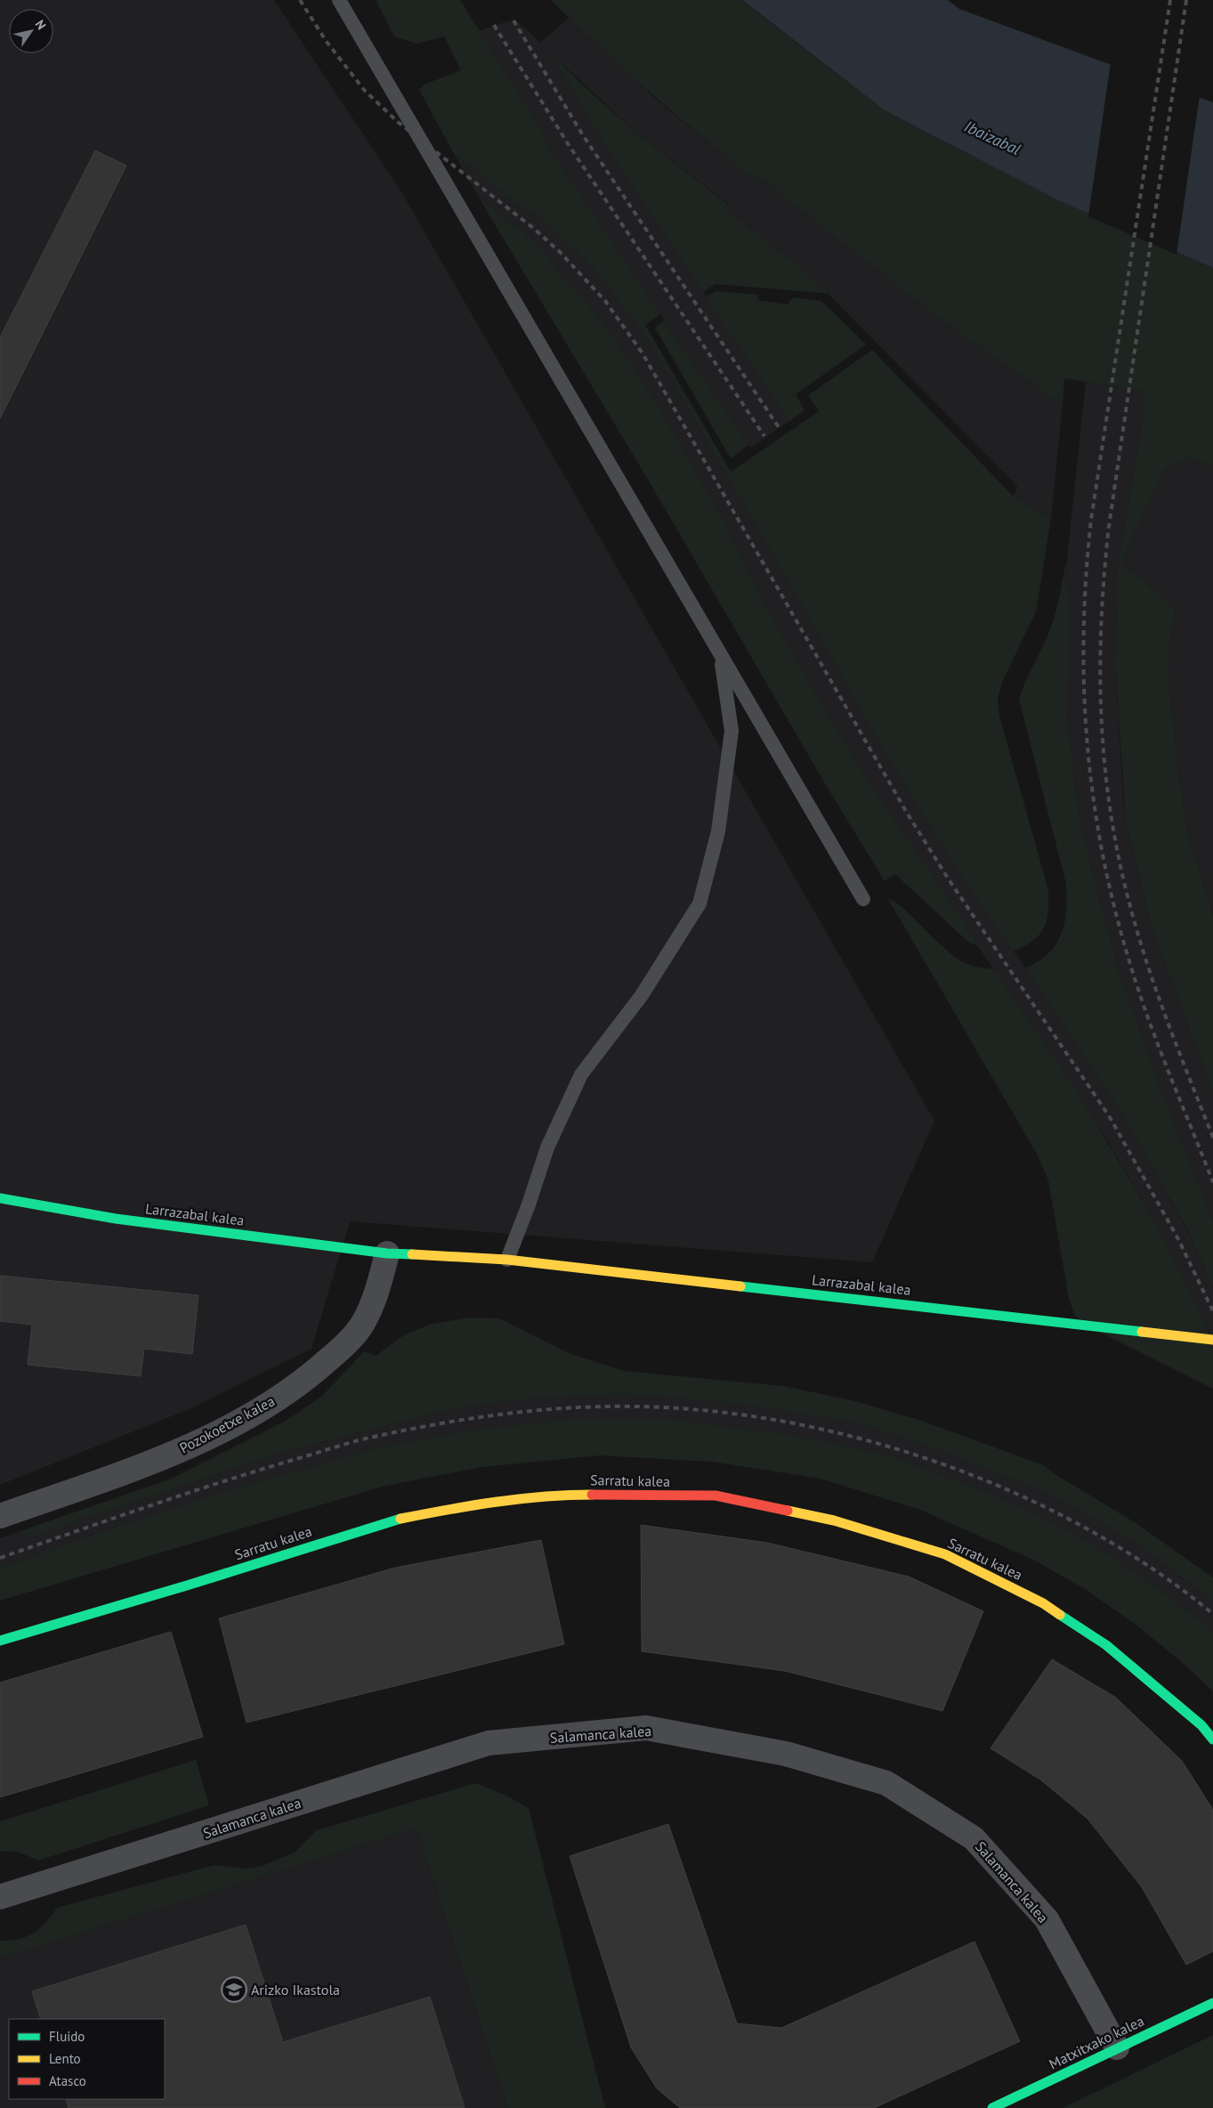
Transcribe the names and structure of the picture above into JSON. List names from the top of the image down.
{
  "streets": {
    "street": [
      "Larrazabal kalea",
      "Pozokoetxe kalea",
      "Sarratu kalea",
      "Salamanca kalea",
      "Matxitxako kalea"
    ]
  },
  "crossings": [
    ["Larrazabal kalea", "Pozokoetxe kalea"],
    ["Salamanca kalea", "Matxitxako kalea"]
  ],
  "water": ["Ibaizabal"],
  "places": {
    "school or university": ["Arizko Ikastola"]
  },
  "legend": ["Fluido", "Lento", "Atasco"],
  "north": "top right"
}
